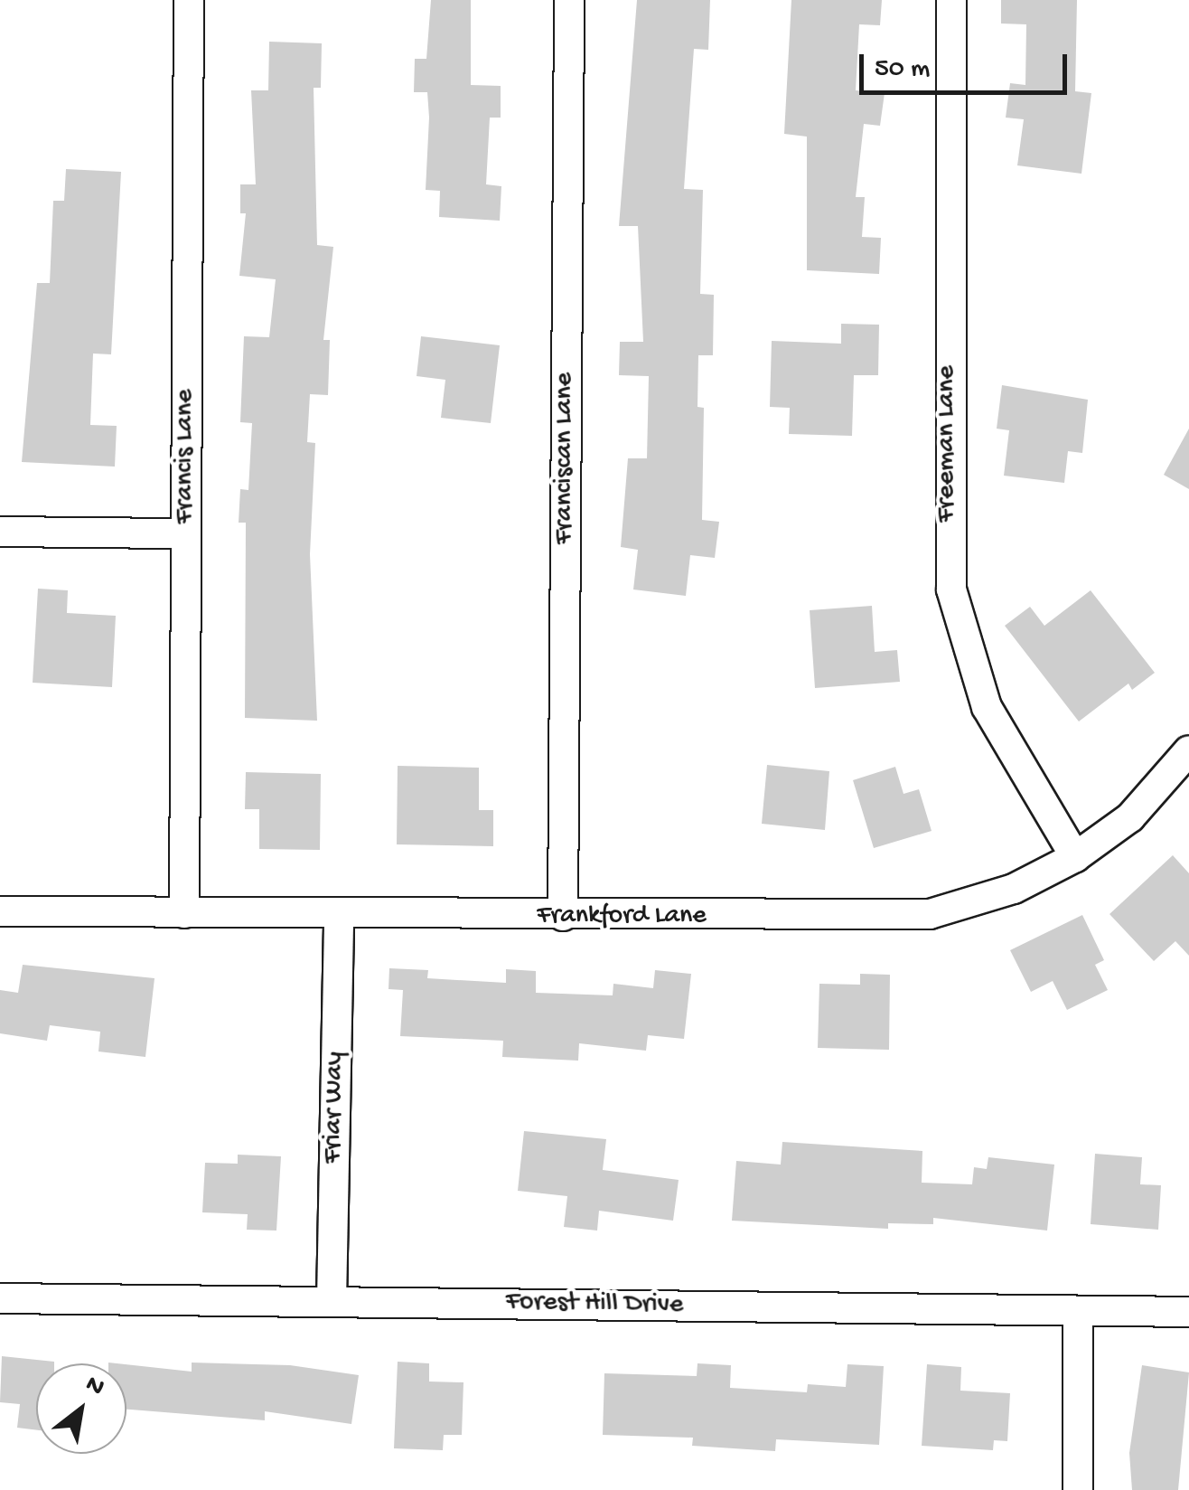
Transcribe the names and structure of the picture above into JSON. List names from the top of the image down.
{
  "streets": {
    "street": [
      "Freeman Lane",
      "Francis Lane",
      "Franciscan Lane",
      "Frankford Lane",
      "Friar Way",
      "Forest Hill Drive"
    ]
  },
  "crossings": [
    ["Freeman Lane", "Frankford Lane"],
    ["Francis Lane", "Frankford Lane"],
    ["Franciscan Lane", "Frankford Lane"],
    ["Frankford Lane", "Friar Way"],
    ["Friar Way", "Forest Hill Drive"]
  ],
  "scale_bar": "50 m",
  "north": "top right"
}
